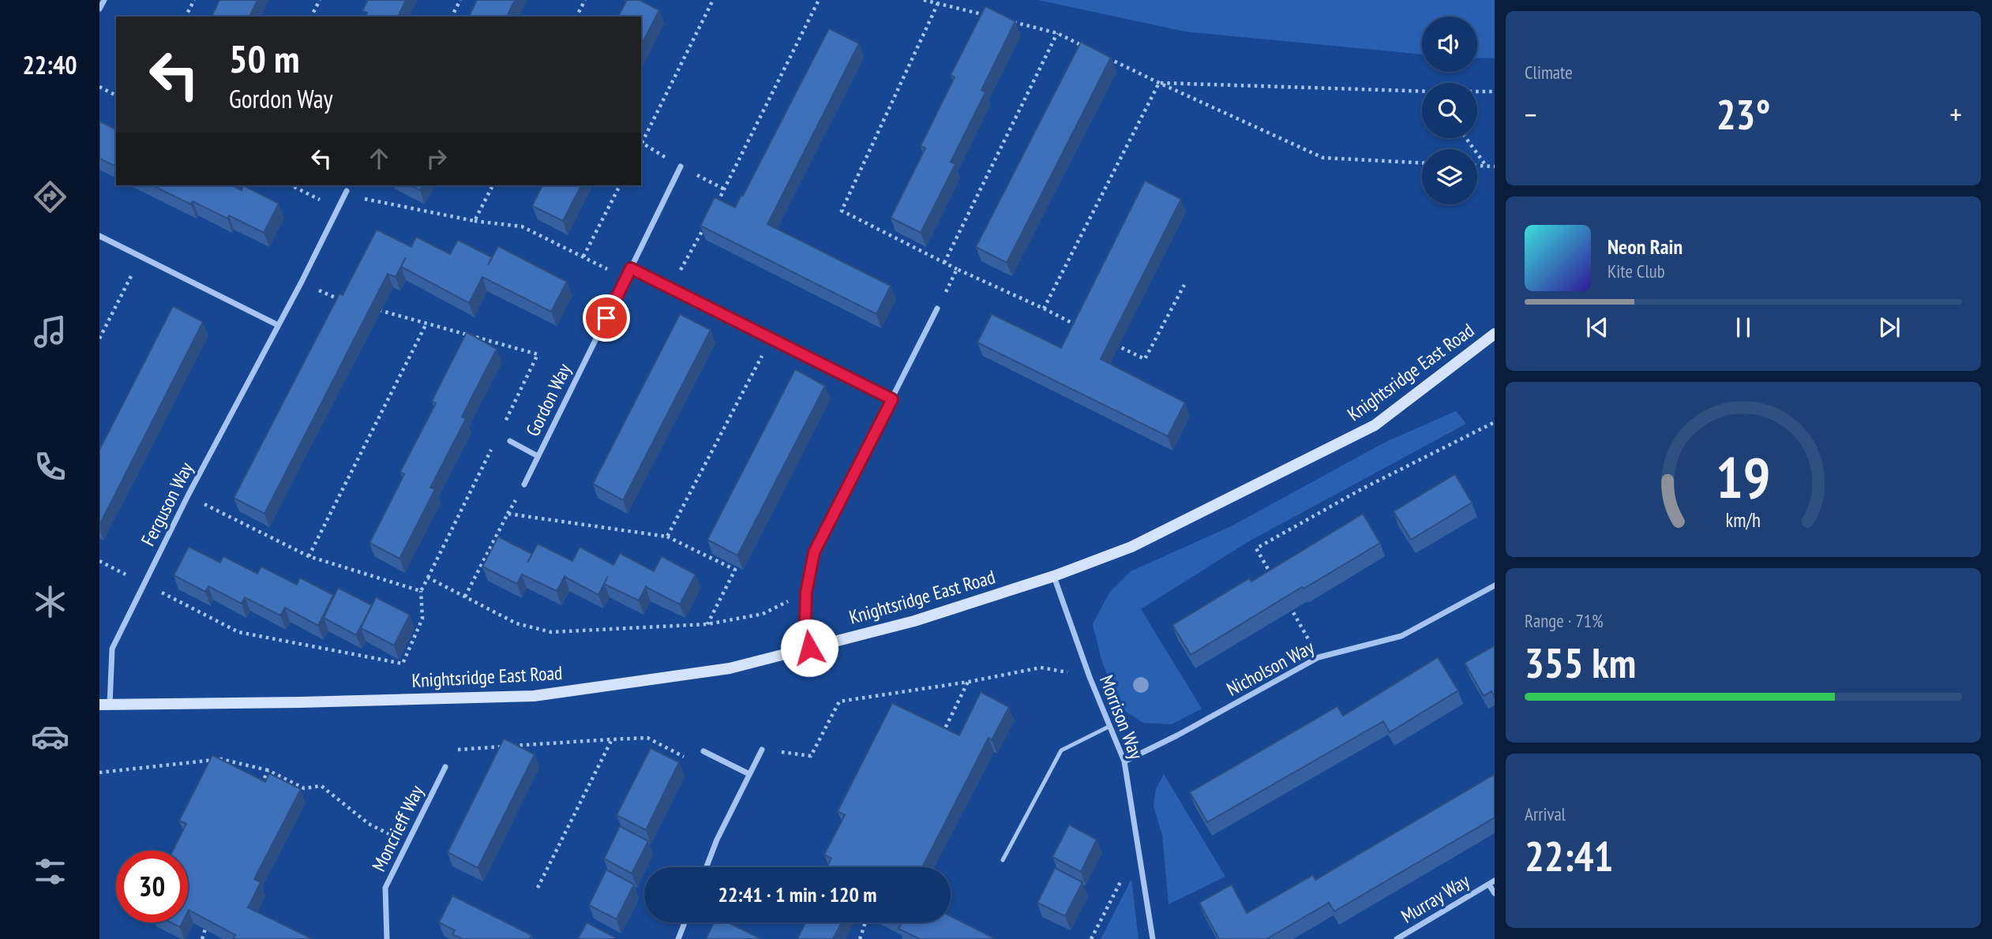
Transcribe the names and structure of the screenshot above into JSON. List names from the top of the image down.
{
  "streets": {
    "street": [
      "Knightsridge East Road",
      "Gordon Way",
      "Ferguson Way",
      "Nicholson Way",
      "Morrison Way",
      "Moncrieff Way",
      "Murray Way"
    ]
  },
  "crossings": [
    ["Knightsridge East Road", "Ferguson Way"],
    ["Knightsridge East Road", "Morrison Way"],
    ["Nicholson Way", "Morrison Way"]
  ],
  "page": {
    "tabs": "22:40",
    "tile": [
      "Climate",
      ["Range · 71%", "355 km"],
      ["Arrival", "22:41"]
    ],
    "turn": ["50 m", "Gordon Way"],
    "heat": ["−", "23°", "+"],
    "song": ["Neon Rain", "Kite Club"],
    "limit": "30",
    "trip": "22:41 · 1 min · 120 m",
    "gauge": ["19", "km/h"]
  }
}
